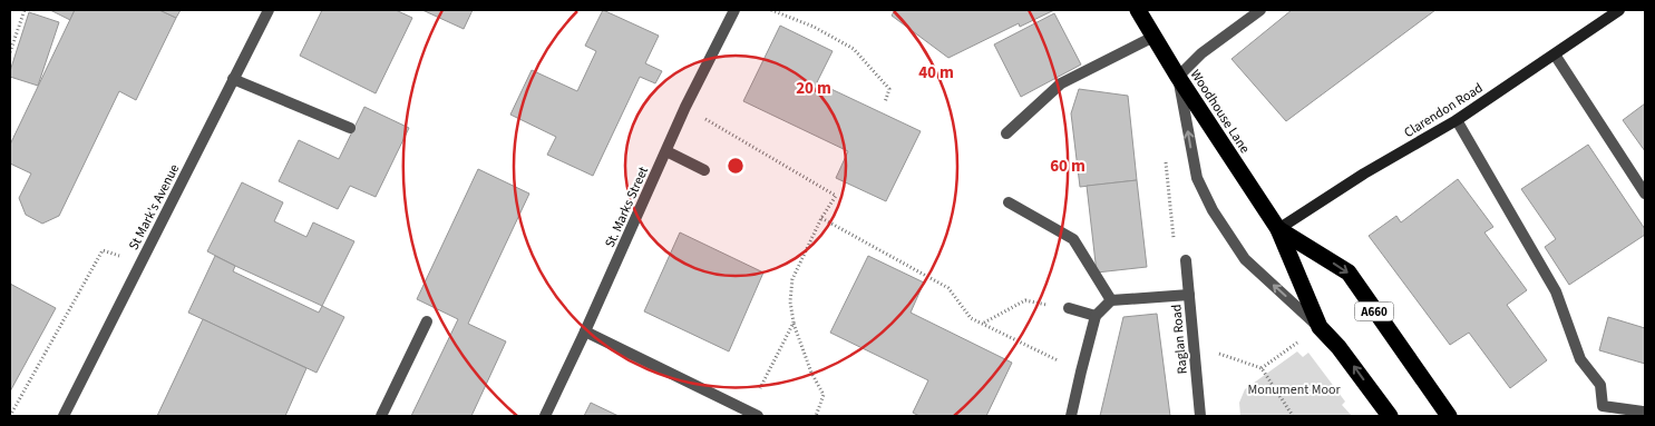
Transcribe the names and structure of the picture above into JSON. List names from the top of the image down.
{
  "streets": {
    "highway": ["Woodhouse Lane", "A660"],
    "street": [
      "Clarendon Road",
      "St Mark's Avenue",
      "St. Marks Street",
      "Raglan Road"
    ]
  },
  "crossings": [
    ["Clarendon Road", "Woodhouse Lane"]
  ],
  "parks": ["Monument Moor"],
  "rings": ["40 m", "20 m", "60 m"]
}
